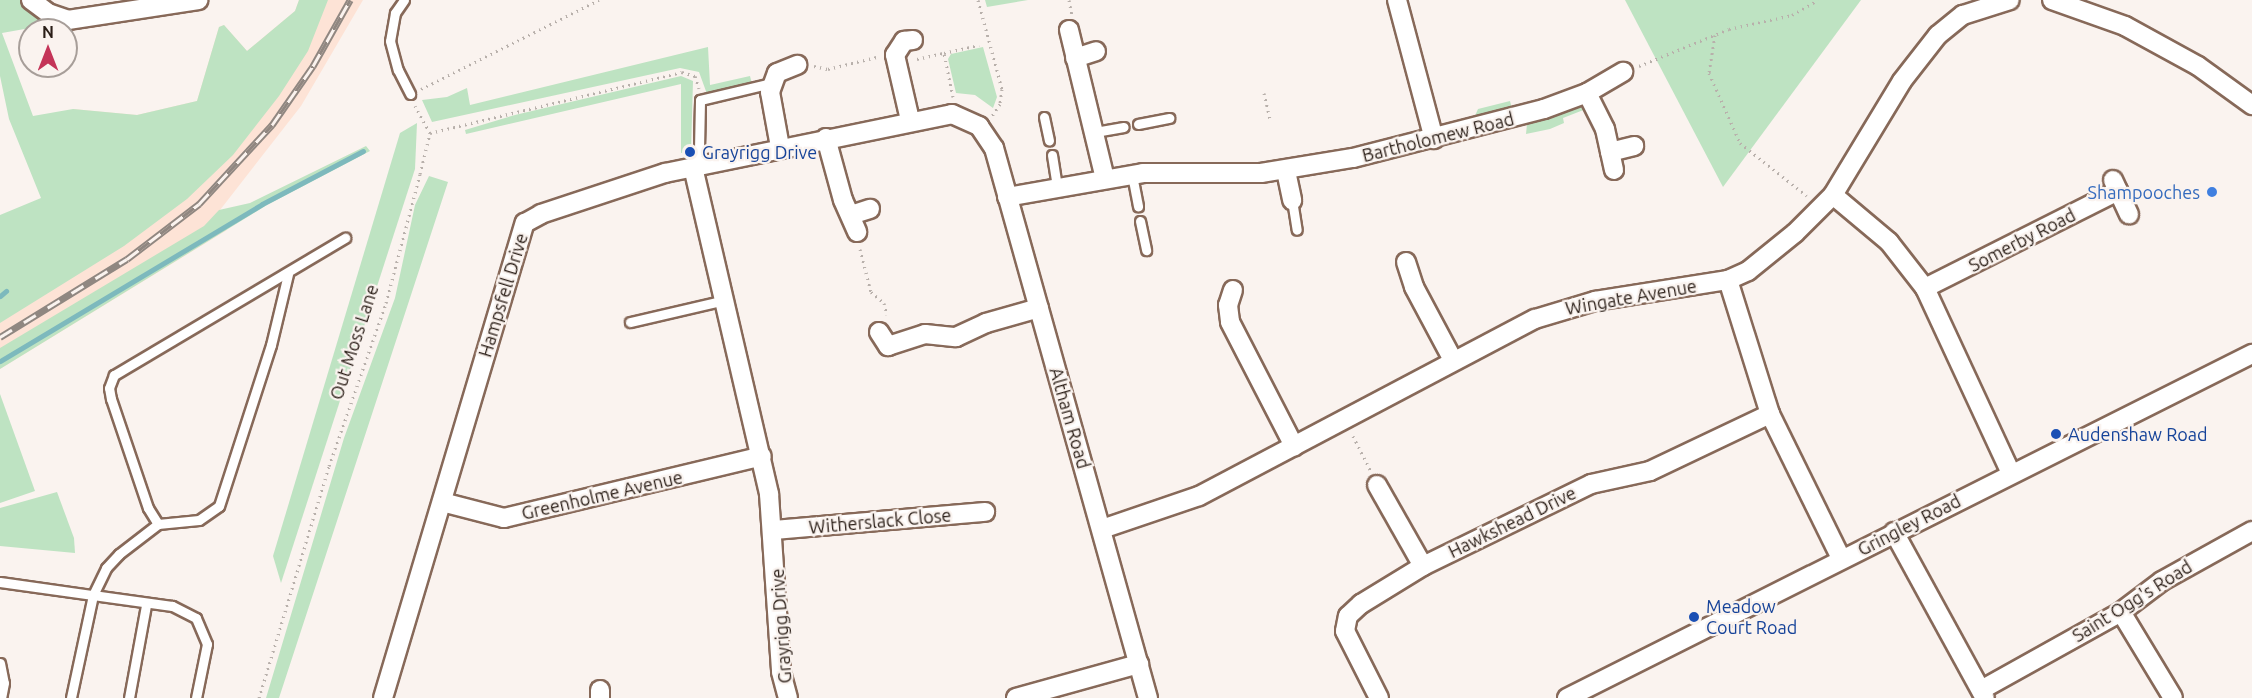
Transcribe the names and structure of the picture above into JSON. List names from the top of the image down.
{
  "streets": {
    "street": [
      "Bartholomew Road",
      "Somerby Road",
      "Hampsfell Drive",
      "Wingate Avenue",
      "Altham Road",
      "Greenholme Avenue",
      "Witherslack Close",
      "Hawkshead Drive",
      "Gringley Road",
      "Saint Ogg's Road",
      "Grayrigg Drive"
    ],
    "path": ["Out Moss Lane"]
  },
  "crossings": [
    ["Bartholomew Road", "Altham Road"],
    ["Hampsfell Drive", "Altham Road"],
    ["Hampsfell Drive", "Greenholme Avenue"],
    ["Hampsfell Drive", "Grayrigg Drive"],
    ["Wingate Avenue", "Altham Road"],
    ["Greenholme Avenue", "Grayrigg Drive"],
    ["Witherslack Close", "Grayrigg Drive"]
  ],
  "places": [
    "Grayrigg Drive",
    "Shampooches",
    "Audenshaw Road",
    "Meadow Court Road"
  ],
  "north": "top"
}
